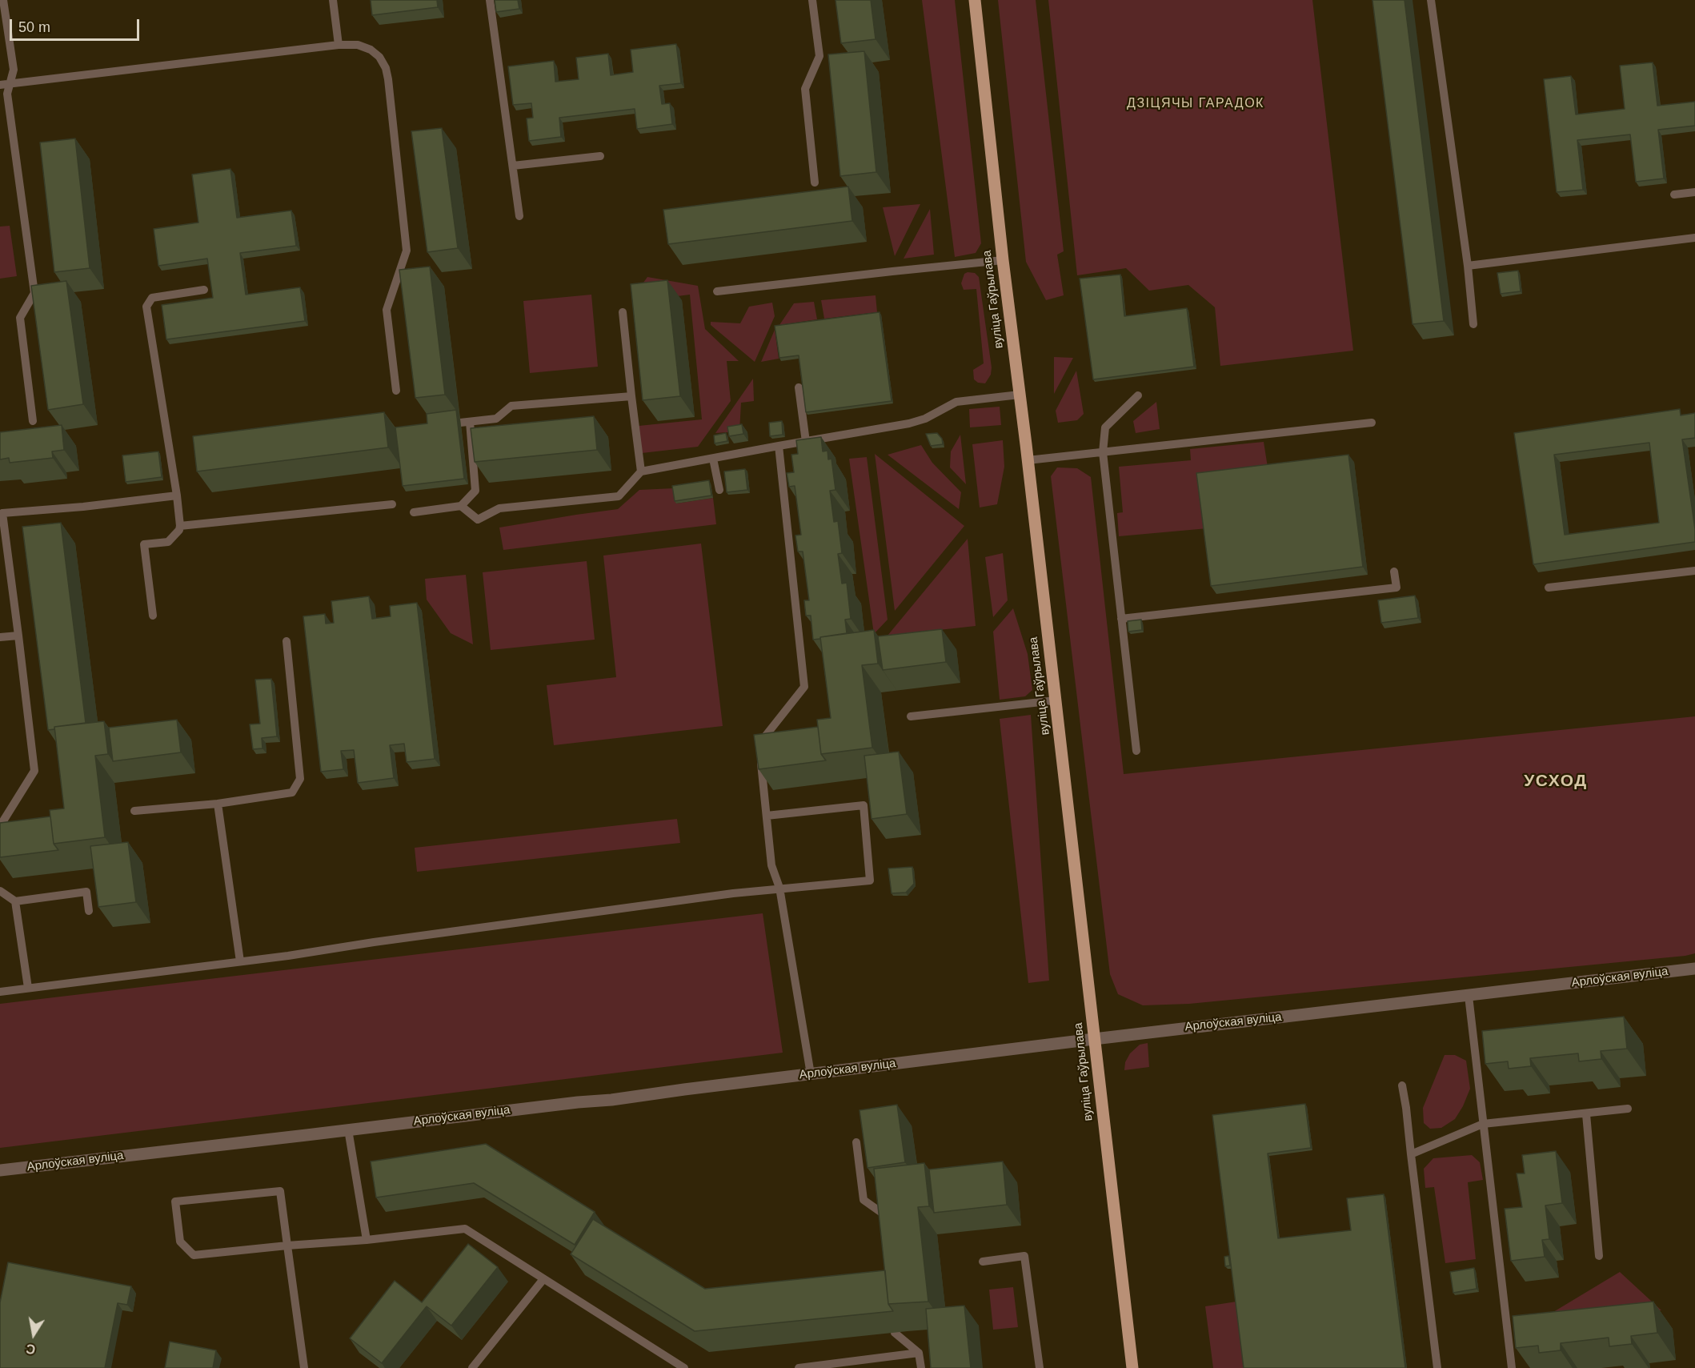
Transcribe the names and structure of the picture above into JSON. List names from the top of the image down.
{
  "streets": {
    "main road": ["вуліца Гаўрылава"],
    "street": ["Арлоўская вуліца"]
  },
  "crossings": [
    ["вуліца Гаўрылава", "Арлоўская вуліца"]
  ],
  "districts": ["ДЗІЦЯЧЫ ГАРАДОК", "УСХОД"],
  "scale_bar": "50 m",
  "north": "bottom"
}
